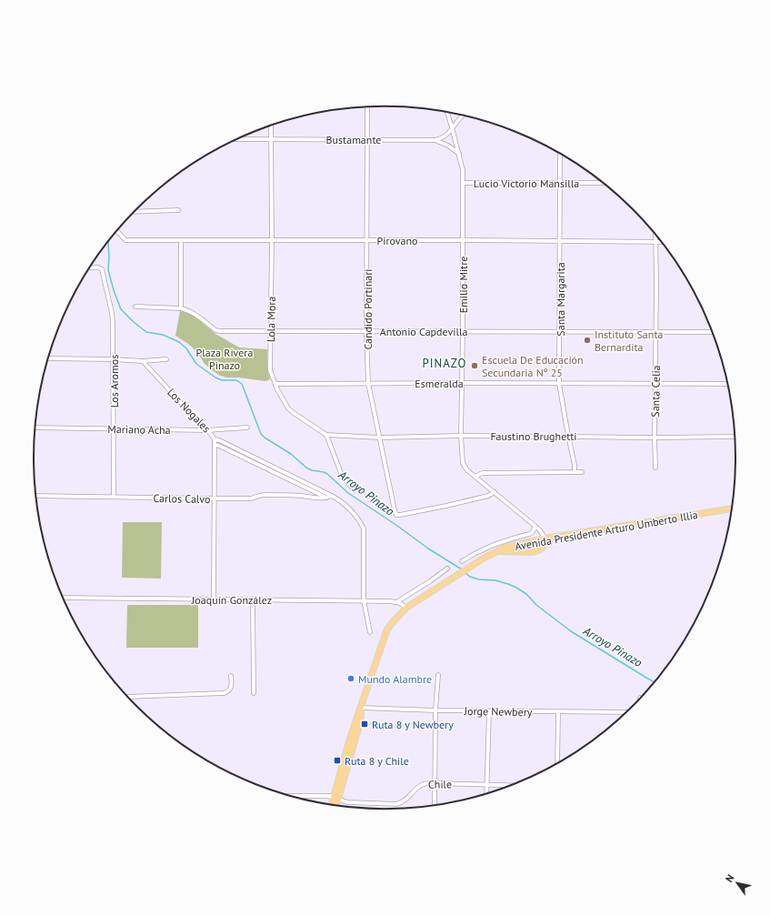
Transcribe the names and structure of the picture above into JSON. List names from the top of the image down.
{
  "streets": {
    "main road": ["Avenida Presidente Arturo Umberto Illia"],
    "street": [
      "Bustamante",
      "Lucio Victorio Mansilla",
      "Pirovano",
      "Emilio Mitre",
      "Santa Margarita",
      "Candido Portinari",
      "Lola Mora",
      "Antonio Capdevilla",
      "Los Aromos",
      "Esmeralda",
      "Santa Celia",
      "Los Nogales",
      "Mariano Acha",
      "Faustino Brughetti",
      "Carlos Calvo",
      "Joaquín González",
      "Jorge Newbery",
      "Chile"
    ]
  },
  "crossings": [
    ["Bustamante", "Candido Portinari"],
    ["Bustamante", "Lola Mora"],
    ["Lucio Victorio Mansilla", "Emilio Mitre"],
    ["Lucio Victorio Mansilla", "Santa Margarita"],
    ["Pirovano", "Emilio Mitre"],
    ["Pirovano", "Santa Margarita"],
    ["Pirovano", "Candido Portinari"],
    ["Pirovano", "Lola Mora"],
    ["Pirovano", "Santa Celia"],
    ["Emilio Mitre", "Candido Portinari"],
    ["Emilio Mitre", "Antonio Capdevilla"],
    ["Emilio Mitre", "Esmeralda"],
    ["Emilio Mitre", "Faustino Brughetti"],
    ["Emilio Mitre", "Avenida Presidente Arturo Umberto Illia"],
    ["Santa Margarita", "Antonio Capdevilla"],
    ["Santa Margarita", "Esmeralda"],
    ["Santa Margarita", "Faustino Brughetti"],
    ["Candido Portinari", "Antonio Capdevilla"],
    ["Candido Portinari", "Esmeralda"],
    ["Candido Portinari", "Faustino Brughetti"],
    ["Lola Mora", "Antonio Capdevilla"],
    ["Lola Mora", "Esmeralda"],
    ["Lola Mora", "Faustino Brughetti"],
    ["Antonio Capdevilla", "Santa Celia"],
    ["Los Aromos", "Mariano Acha"],
    ["Los Aromos", "Carlos Calvo"],
    ["Esmeralda", "Santa Celia"],
    ["Santa Celia", "Faustino Brughetti"],
    ["Los Nogales", "Mariano Acha"],
    ["Los Nogales", "Carlos Calvo"],
    ["Los Nogales", "Joaquín González"],
    ["Avenida Presidente Arturo Umberto Illia", "Joaquín González"],
    ["Avenida Presidente Arturo Umberto Illia", "Jorge Newbery"],
    ["Avenida Presidente Arturo Umberto Illia", "Chile"]
  ],
  "districts": ["PINAZO"],
  "water": ["Arroyo Pinazo"],
  "parks": ["Plaza Rivera Pinazo"],
  "places": {
    "other": ["Instituto Santa Bernardita", "Escuela De Educación Secundaria Nº 25", "Mundo Alambre"],
    "transit": ["Ruta 8 y Newbery", "Ruta 8 y Chile"]
  },
  "north": "top left"
}
